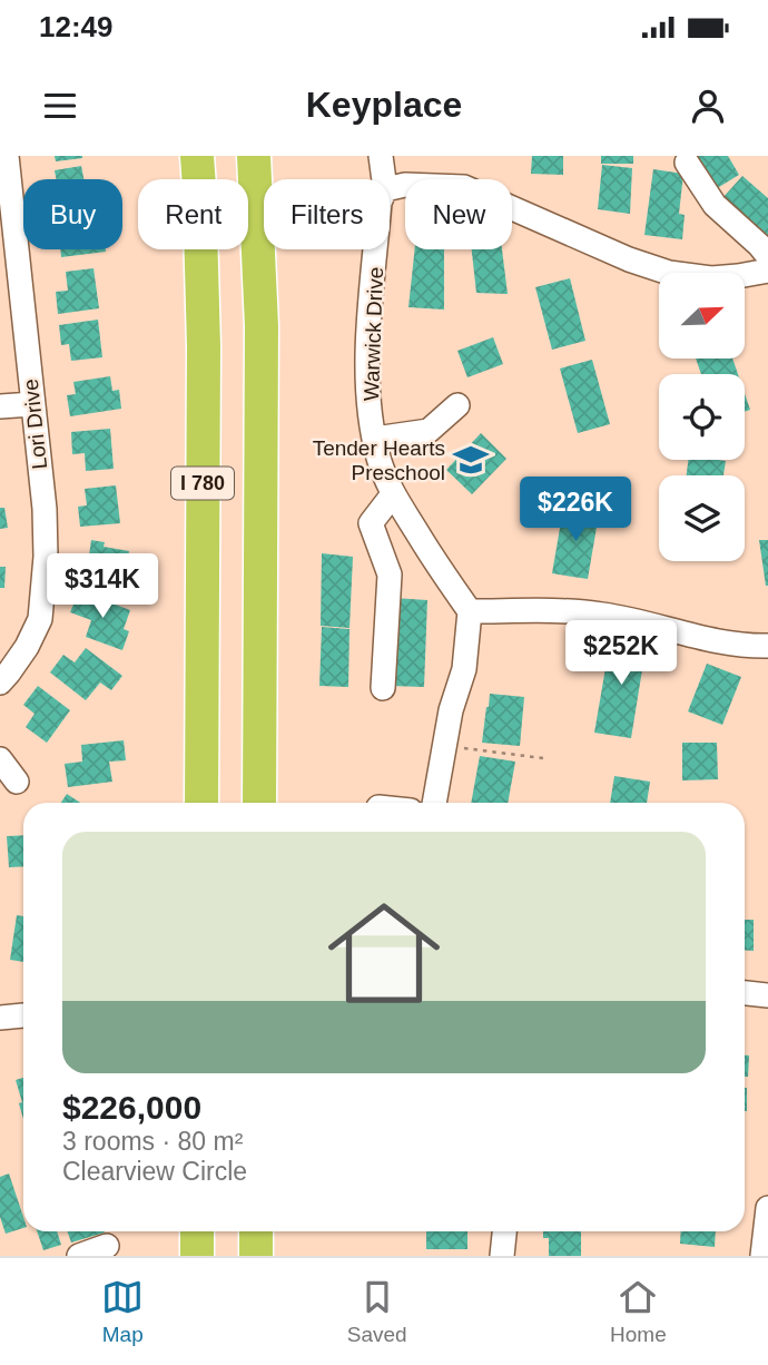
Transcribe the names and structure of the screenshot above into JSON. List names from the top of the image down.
{
  "streets": {
    "highway": ["I 780"],
    "street": ["Warwick Drive", "Lori Drive"]
  },
  "places": {
    "school or university": ["Tender Hearts Preschool"]
  },
  "north": "top right",
  "page": {
    "status": "12:49",
    "header": "Keyplace",
    "chip": [
      "Buy",
      "Rent",
      "Filters",
      "New"
    ],
    "price": ["$226K", "$314K", "$252K"],
    "list": [
      {
        "name": "$226,000",
        "note": "3 rooms · 80 m² · Clearview Circle"
      }
    ],
    "tabs": ["Map", "Saved", "Home"]
  }
}
